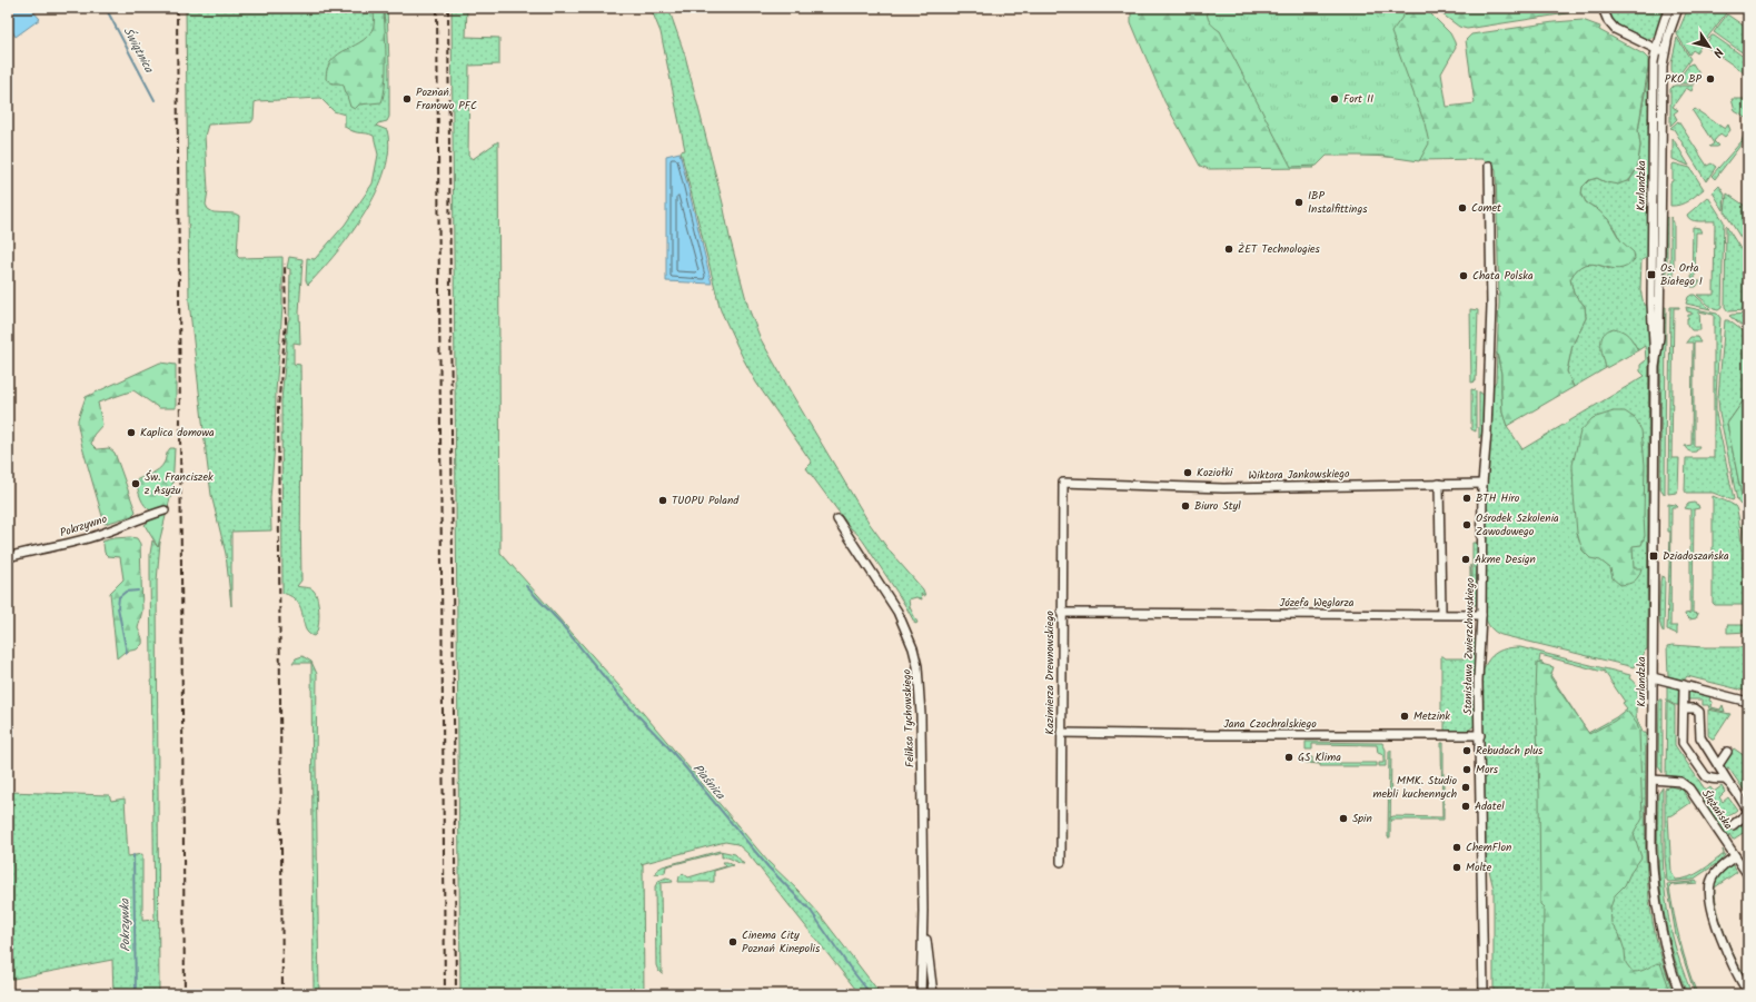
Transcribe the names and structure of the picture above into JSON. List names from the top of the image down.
{
  "streets": {
    "street": [
      "Kurlandzka",
      "Wiktora Jankowskiego",
      "Pokrzywno",
      "Józefa Węglarza",
      "Stanisława Zwierzchowskiego",
      "Kazimierza Drewnowskiego",
      "Feliksa Tychowskiego",
      "Jana Czochralskiego",
      "Ślężańska"
    ]
  },
  "crossings": [
    ["Kurlandzka", "Ślężańska"],
    ["Wiktora Jankowskiego", "Stanisława Zwierzchowskiego"],
    ["Wiktora Jankowskiego", "Kazimierza Drewnowskiego"],
    ["Józefa Węglarza", "Stanisława Zwierzchowskiego"],
    ["Józefa Węglarza", "Kazimierza Drewnowskiego"],
    ["Stanisława Zwierzchowskiego", "Jana Czochralskiego"],
    ["Kazimierza Drewnowskiego", "Jana Czochralskiego"]
  ],
  "water": ["Świątnica", "Piaśnica", "Pokrzywka"],
  "places": {
    "other": [
      "PKO BP",
      "Poznań Franowo PFC",
      "Fort II",
      "IBP Instalfittings",
      "Comet",
      "ŻET Technologies",
      "Chata Polska",
      "Kaplica domowa",
      "Koziołki",
      "Św. Franciszek z Asyżu",
      "BTH Hiro",
      "TUOPU Poland",
      "Biuro Styl",
      "Ośrodek Szkolenia Zawodowego",
      "Akme Design",
      "Metzink",
      "Rebudach plus",
      "GS Klima",
      "Mors",
      "MMK. Studio mebli kuchennych",
      "Adatel",
      "Spin",
      "ChemFlon",
      "Molte",
      "Cinema City Poznań Kinepolis"
    ],
    "transit": ["Os. Orła Białego I", "Dziadoszańska"]
  },
  "north": "bottom right"
}
